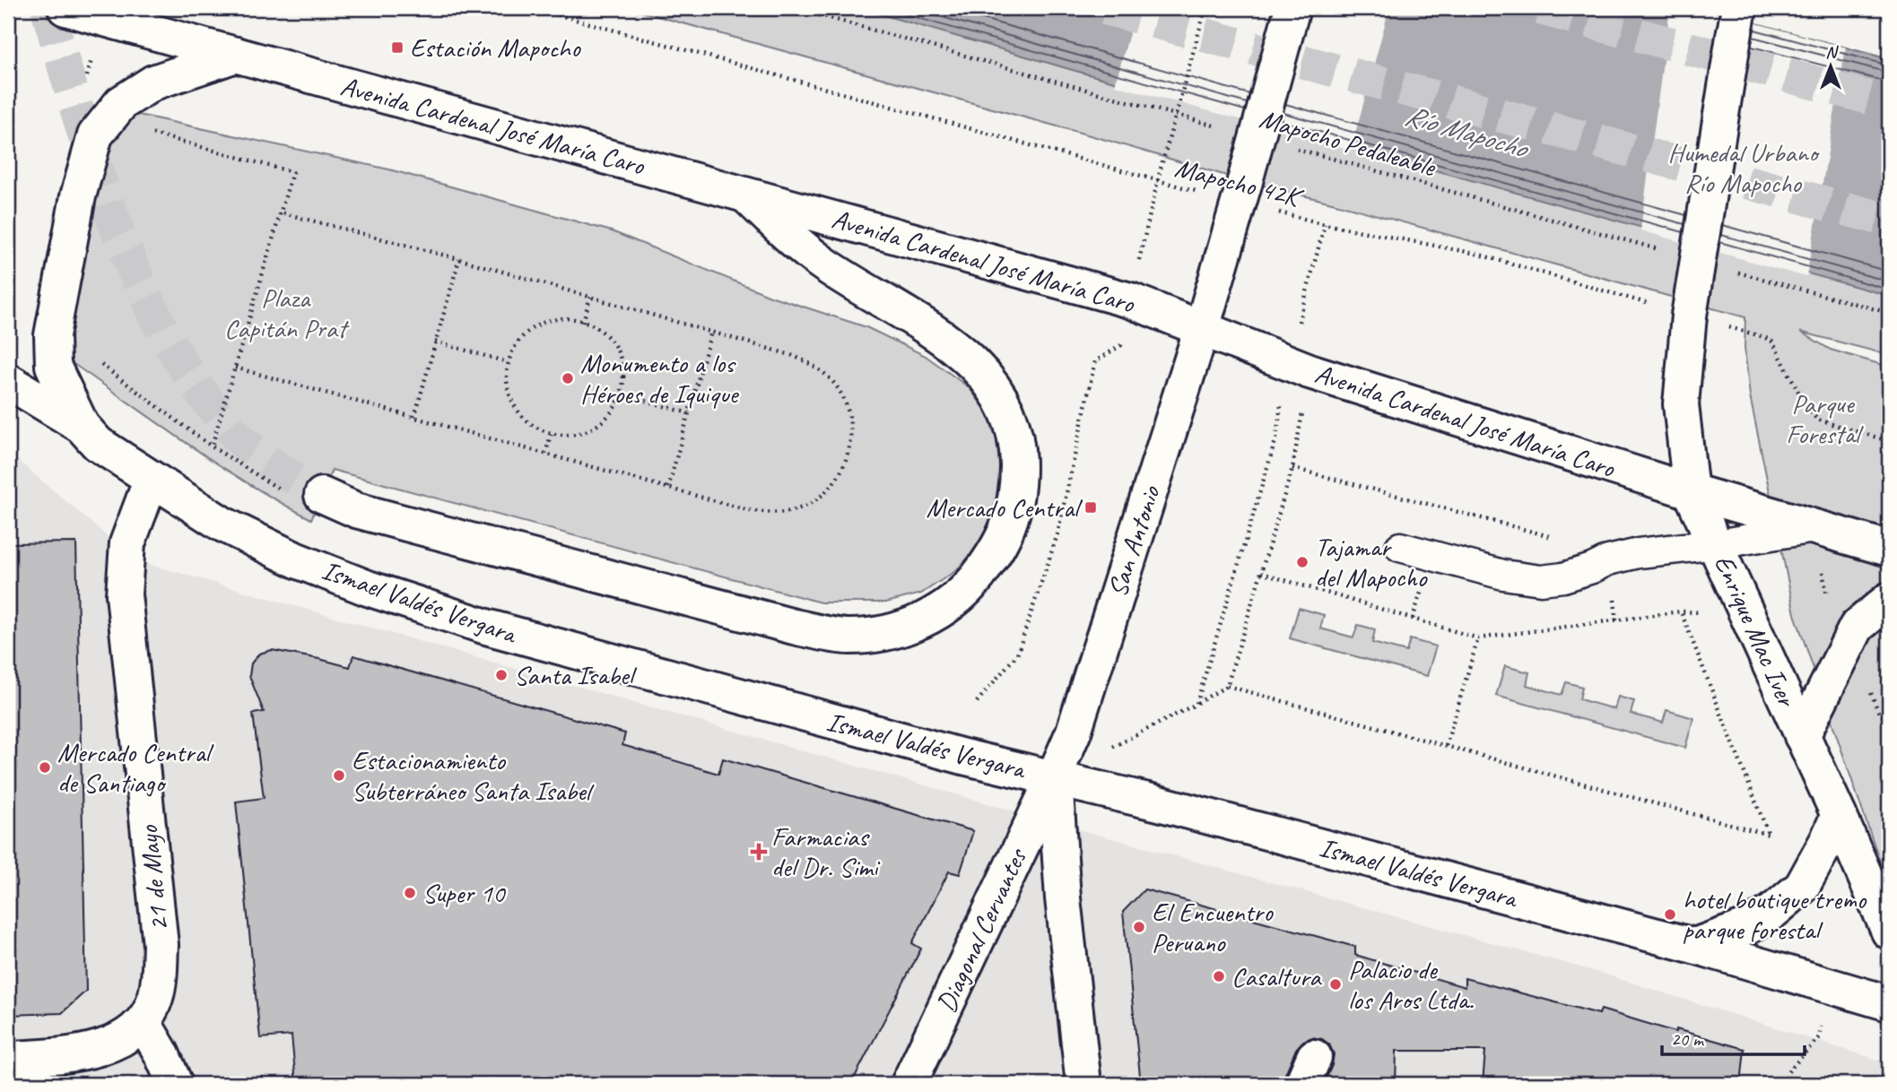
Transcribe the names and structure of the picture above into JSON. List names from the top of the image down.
{
  "streets": {
    "main road": [
      "Avenida Cardenal José María Caro",
      "San Antonio",
      "Ismael Valdés Vergara",
      "Enrique Mac Iver",
      "21 de Mayo",
      "Diagonal Cervantes"
    ],
    "path": ["Mapocho Pedaleable", "Mapocho 42K"]
  },
  "crossings": [
    ["Avenida Cardenal José María Caro", "San Antonio"],
    ["Avenida Cardenal José María Caro", "Enrique Mac Iver"],
    ["Mapocho 42K", "San Antonio"],
    ["Mapocho 42K", "Enrique Mac Iver"],
    ["San Antonio", "Ismael Valdés Vergara"],
    ["San Antonio", "Diagonal Cervantes"],
    ["Ismael Valdés Vergara", "21 de Mayo"],
    ["Ismael Valdés Vergara", "Diagonal Cervantes"]
  ],
  "water": ["Río Mapocho"],
  "parks": ["Humedal Urbano Río Mapocho", "Plaza Capitán Prat", "Parque Forestal"],
  "places": {
    "transit": ["Estación Mapocho", "Mercado Central"],
    "other": [
      "Monumento a los Héroes de Iquique",
      "Tajamar del Mapocho",
      "Santa Isabel",
      "Mercado Central de Santiago",
      "Estacionamiento Subterráneo Santa Isabel",
      "Super 10",
      "hotel boutique tremo parque forestal",
      "El Encuentro Peruano",
      "Casaltura",
      "Palacio de los Aros Ltda."
    ],
    "health": ["Farmacias del Dr. Simi"]
  },
  "scale_bar": "20 m",
  "north": "top"
}
